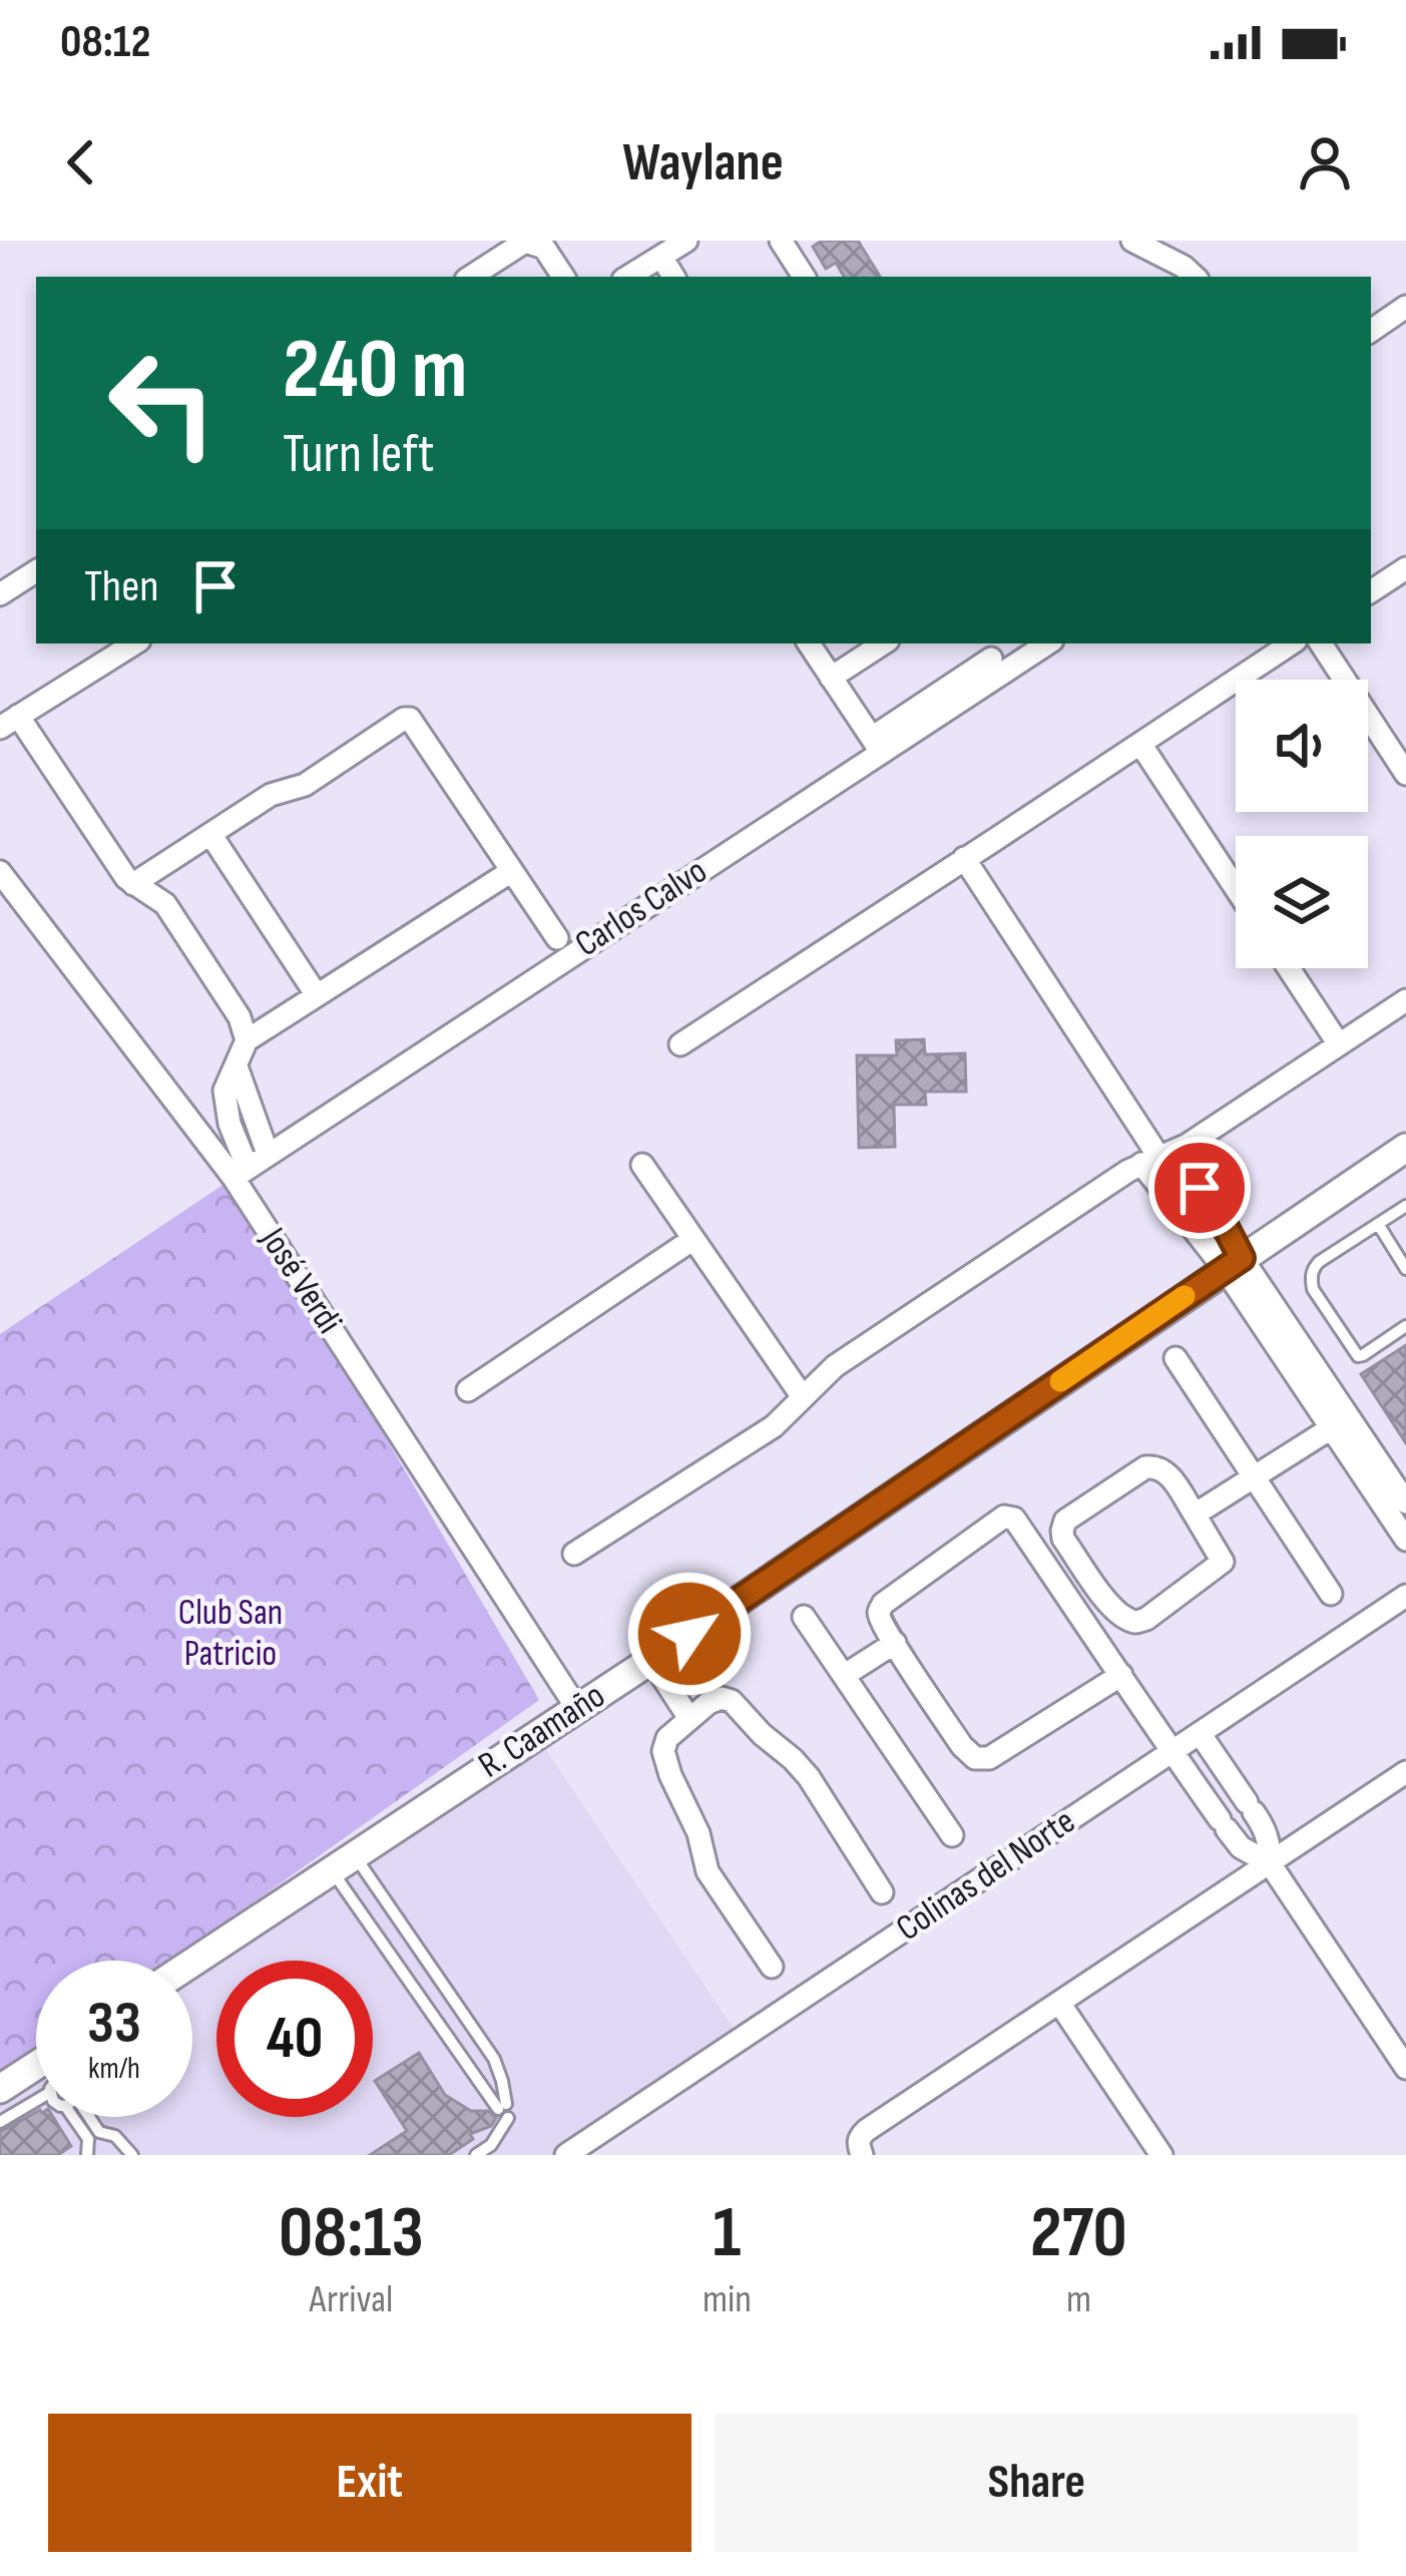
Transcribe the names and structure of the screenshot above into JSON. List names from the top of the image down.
{
  "streets": {
    "street": [
      "Carlos Calvo",
      "José Verdi",
      "R. Caamaño",
      "Colinas del Norte"
    ]
  },
  "crossings": [
    ["Carlos Calvo", "José Verdi"],
    ["José Verdi", "R. Caamaño"]
  ],
  "parks": ["Club San Patricio"],
  "page": {
    "status": "08:12",
    "header": "Waylane",
    "turn": ["240 m", "Turn left"],
    "then": "Then",
    "speed": "33 km/h",
    "limit": "40",
    "eta": [
      "08:13",
      "Arrival",
      "1",
      "min",
      "270",
      "m"
    ],
    "buttons": ["Exit", "Share"]
  }
}
